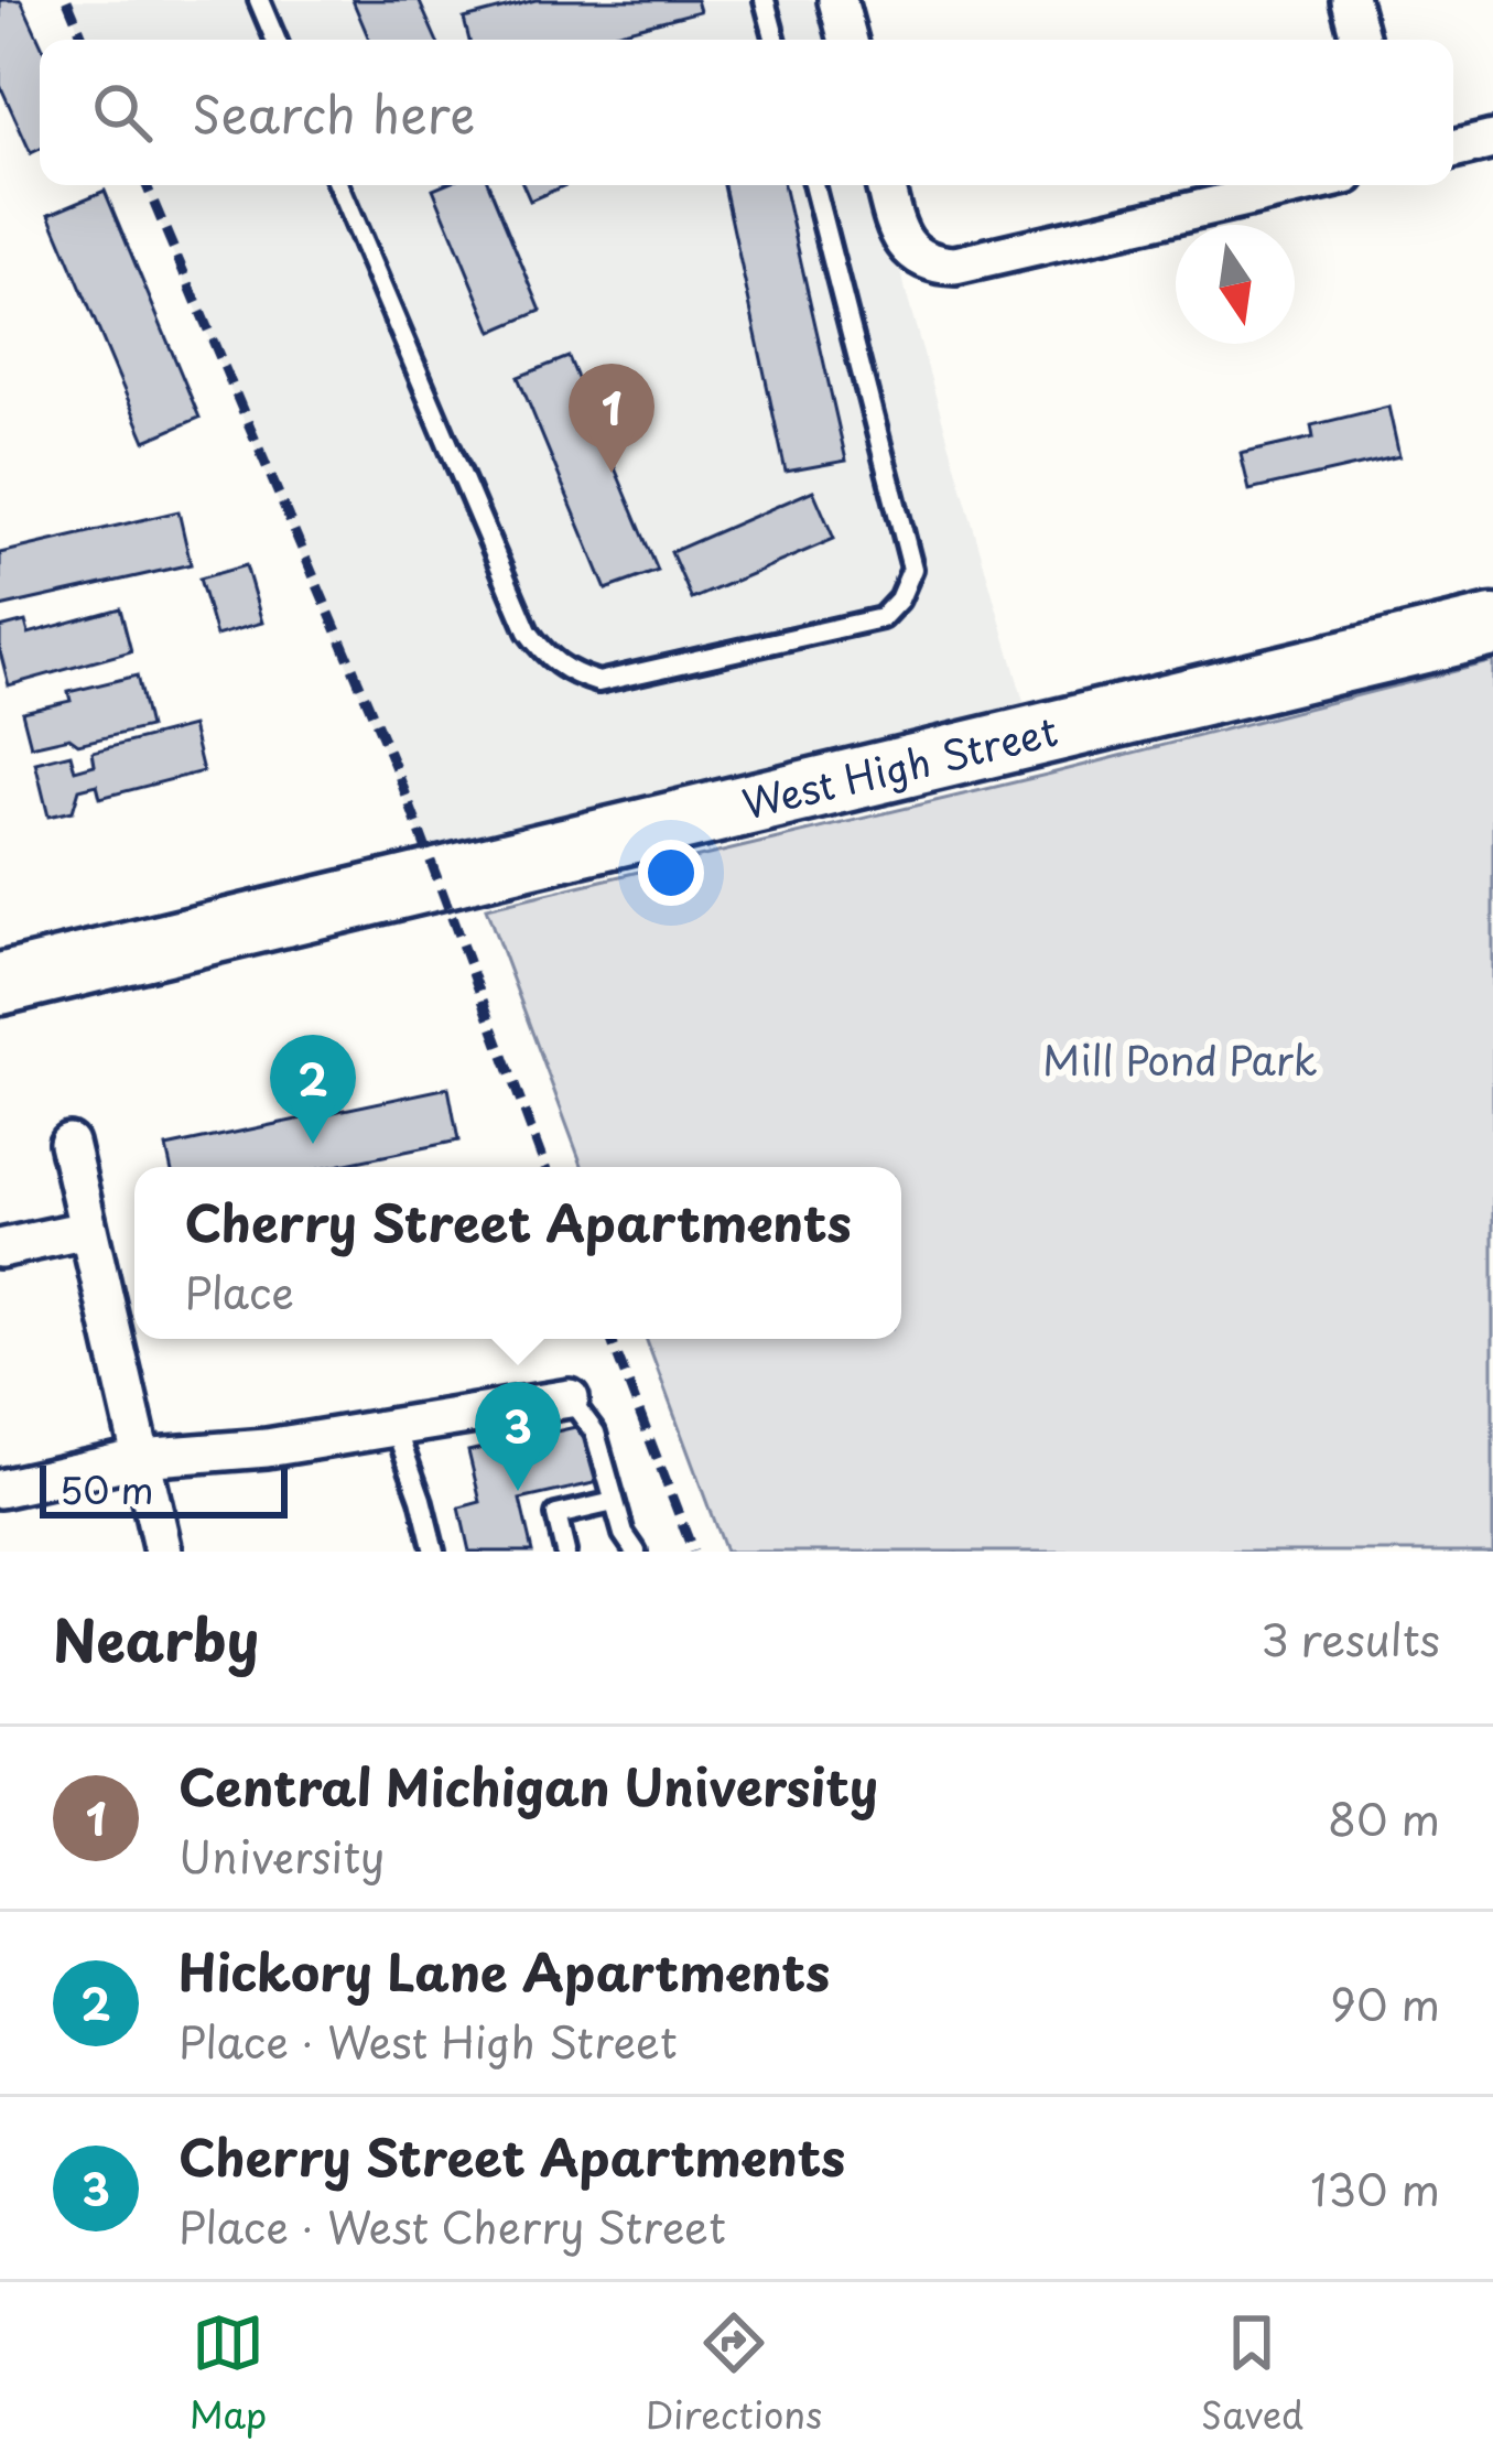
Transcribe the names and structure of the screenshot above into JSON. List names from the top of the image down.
{
  "streets": {
    "main road": ["West High Street"]
  },
  "parks": ["Mill Pond Park"],
  "scale_bar": "50 m",
  "north": "bottom",
  "page": {
    "search": "Search here",
    "pins": ["1", "2", "3"],
    "popup": ["Cherry Street Apartments", "Place"],
    "scale": "50 m",
    "heading": ["Nearby", "3 results"],
    "list": [
      {
        "mark": "1",
        "name": "Central Michigan University",
        "note": "University",
        "value": "80 m"
      },
      {
        "mark": "2",
        "name": "Hickory Lane Apartments",
        "note": "Place · West High Street",
        "value": "90 m"
      },
      {
        "mark": "3",
        "name": "Cherry Street Apartments",
        "note": "Place · West Cherry Street",
        "value": "130 m"
      }
    ],
    "nav": ["Map", "Directions", "Saved"]
  }
}
